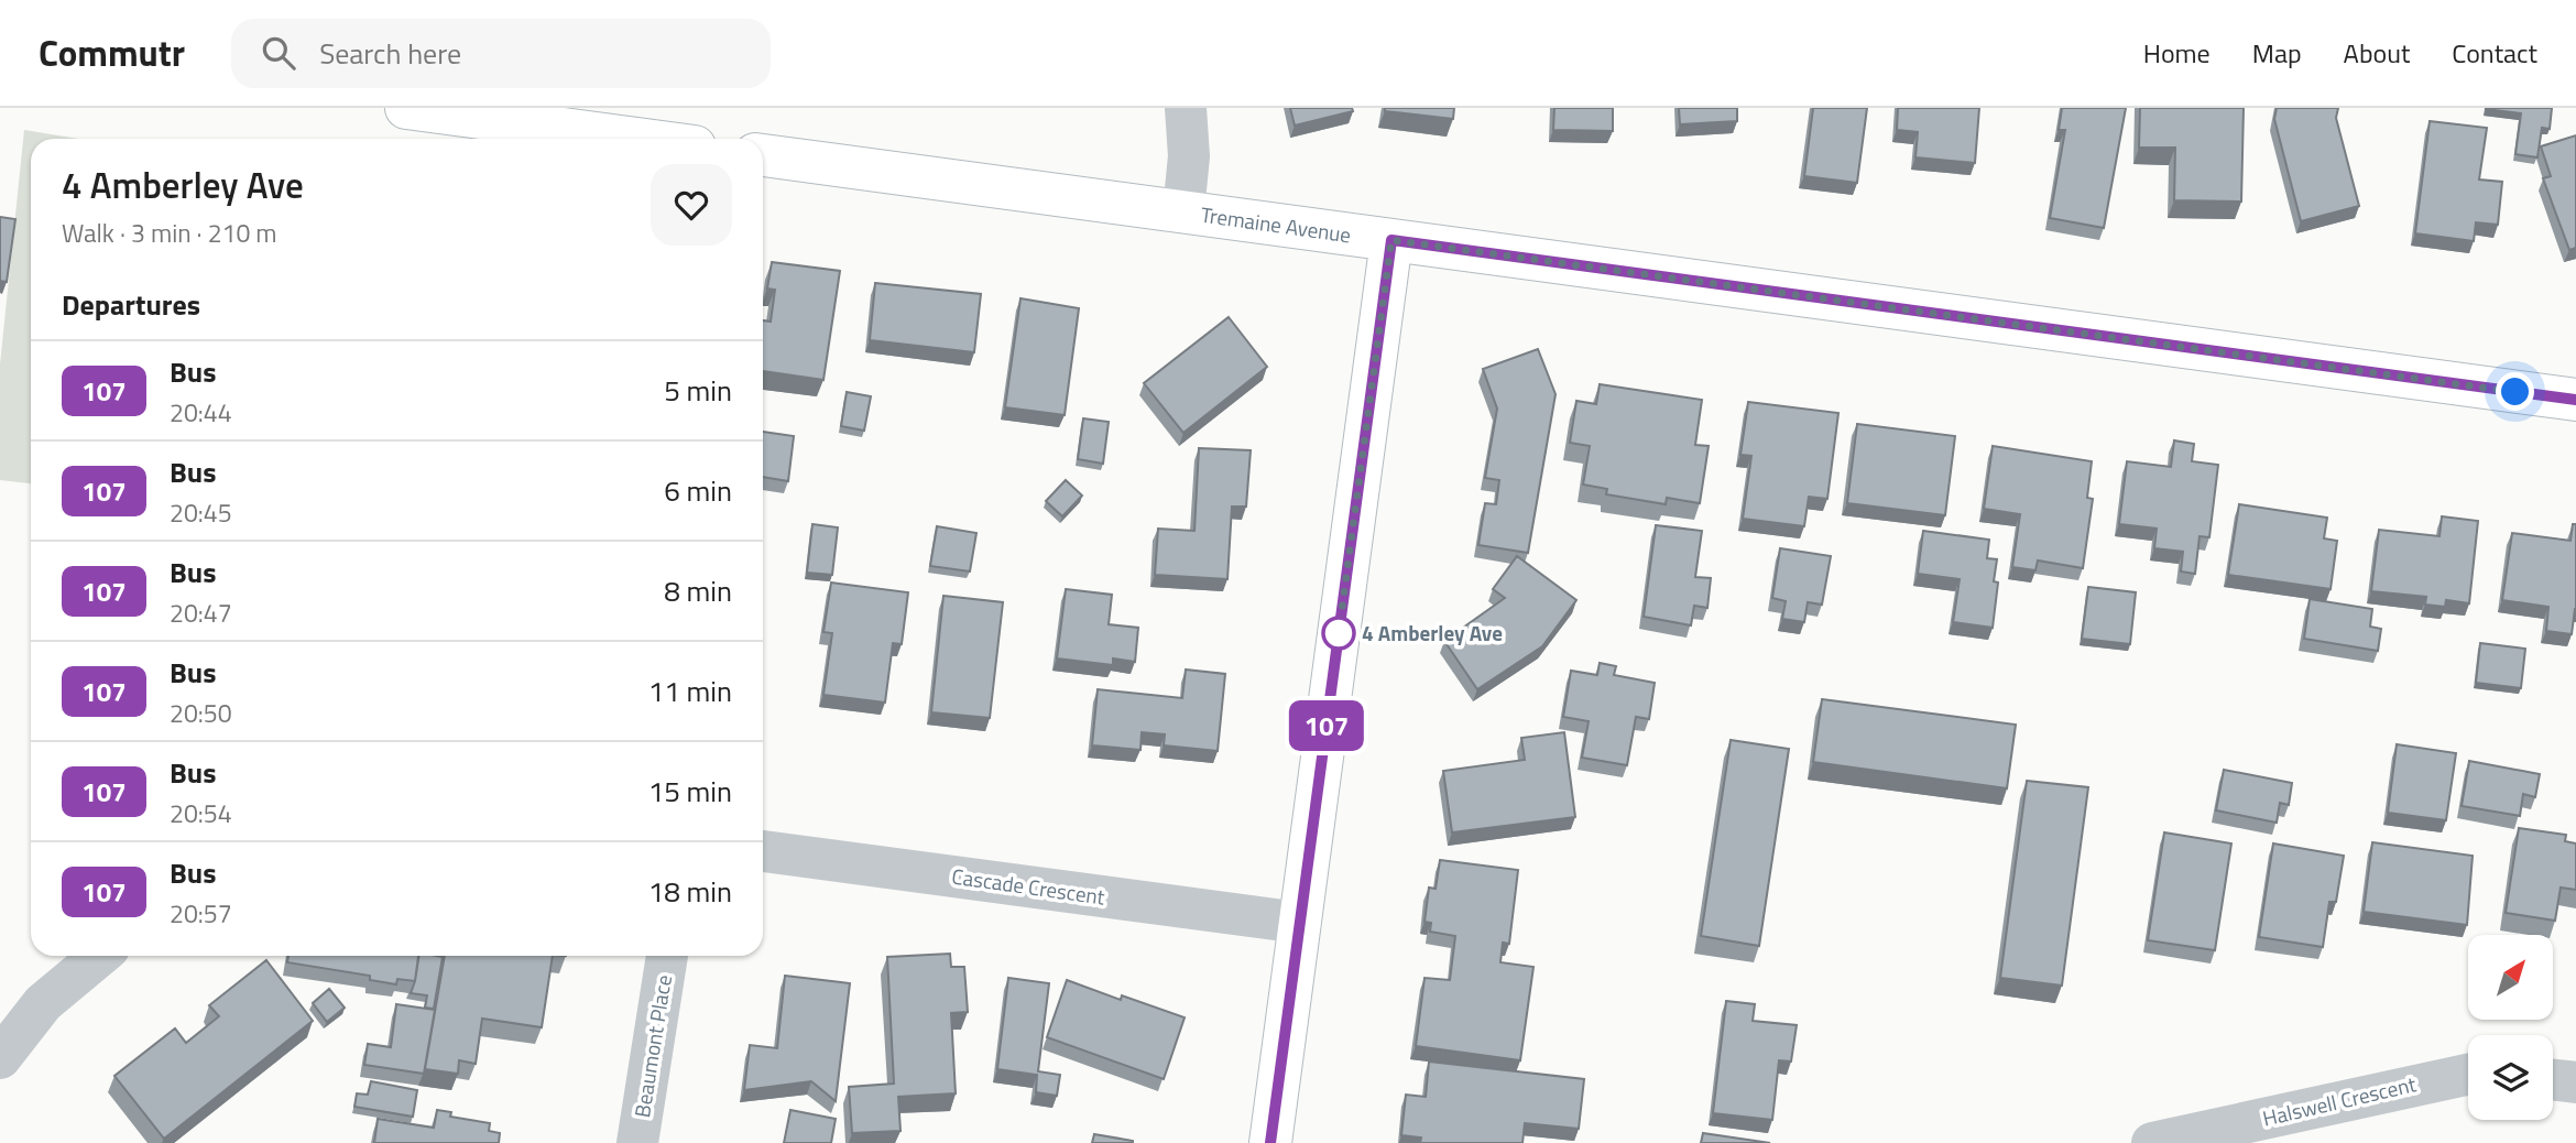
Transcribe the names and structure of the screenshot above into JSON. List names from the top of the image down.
{
  "streets": {
    "main road": ["Tremaine Avenue"],
    "street": ["Cascade Crescent", "Beaumont Place", "Halswell Crescent"]
  },
  "places": ["4 Amberley Ave"],
  "lines": ["bus line 107"],
  "north": "top right",
  "page": {
    "header": "Commutr",
    "search": "Search here",
    "nav": [
      "Home",
      "Map",
      "About",
      "Contact"
    ],
    "on_map": "107",
    "heading": [
      ["4 Amberley Ave", "Walk · 3 min · 210 m"],
      "Departures"
    ],
    "list": [
      {
        "mark": "107",
        "name": "Bus",
        "note": "20:44",
        "value": "5 min"
      },
      {
        "mark": "107",
        "name": "Bus",
        "note": "20:45",
        "value": "6 min"
      },
      {
        "mark": "107",
        "name": "Bus",
        "note": "20:47",
        "value": "8 min"
      },
      {
        "mark": "107",
        "name": "Bus",
        "note": "20:50",
        "value": "11 min"
      },
      {
        "mark": "107",
        "name": "Bus",
        "note": "20:54",
        "value": "15 min"
      },
      {
        "mark": "107",
        "name": "Bus",
        "note": "20:57",
        "value": "18 min"
      }
    ]
  }
}
